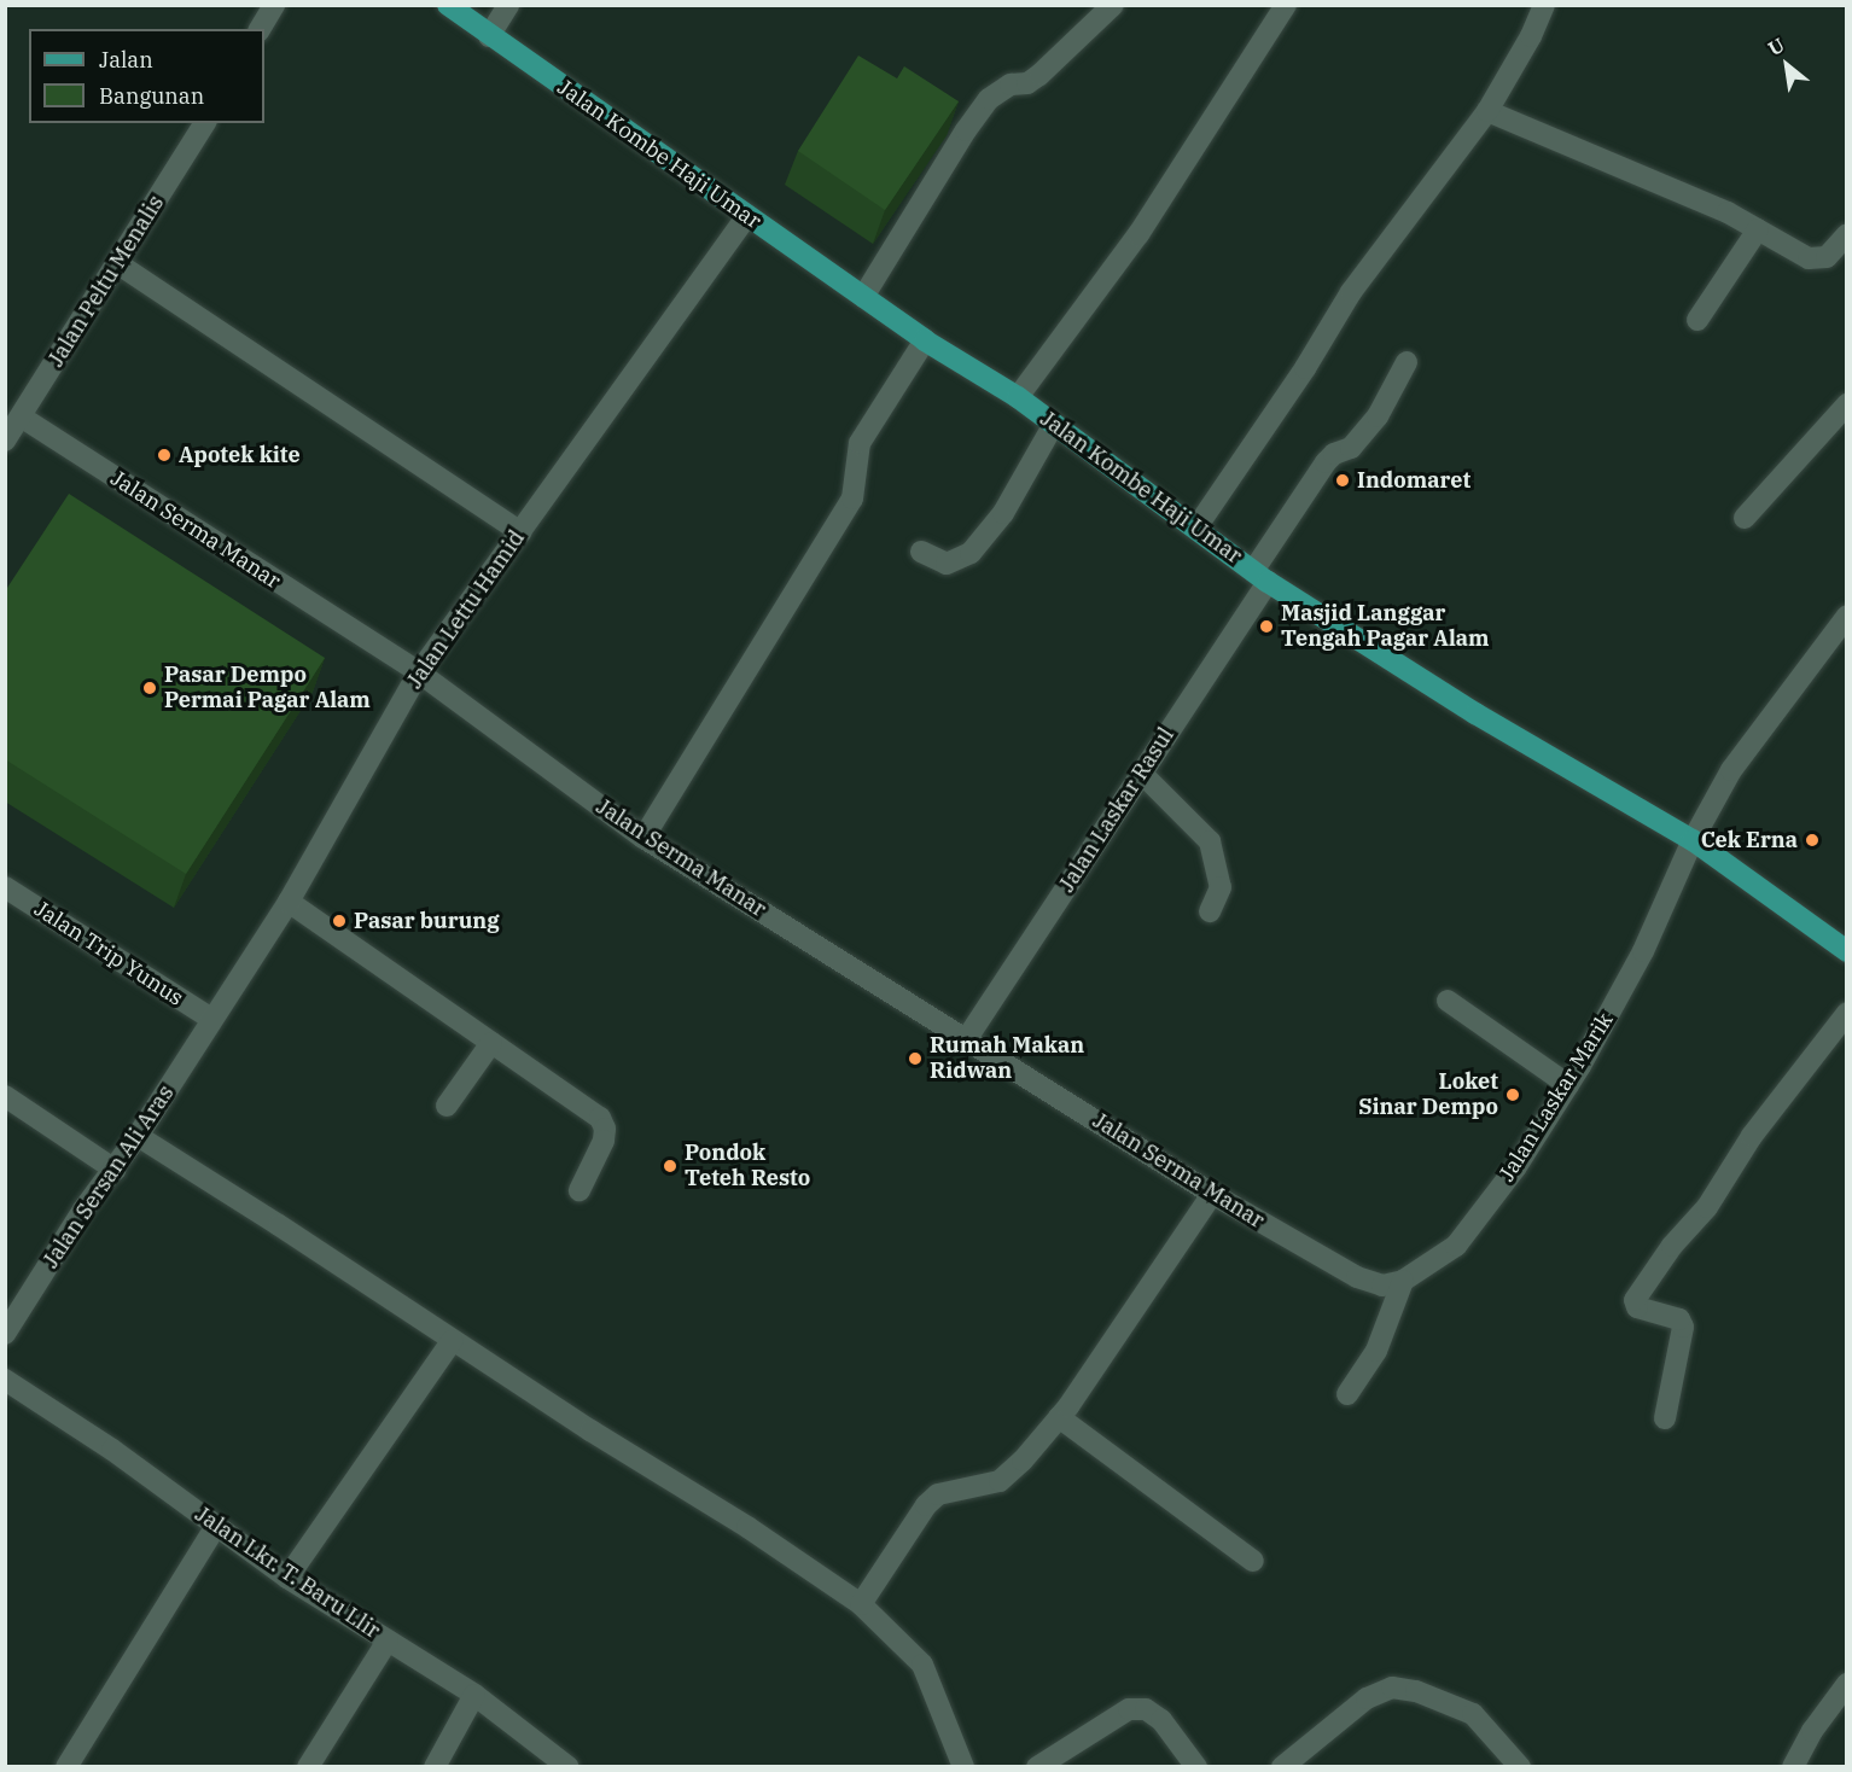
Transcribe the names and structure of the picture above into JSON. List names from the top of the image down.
{
  "streets": {
    "main road": ["Jalan Kombe Haji Umar"],
    "street": [
      "Jalan Peltu Menalis",
      "Jalan Serma Manar",
      "Jalan Lettu Hamid",
      "Jalan Laskar Rasul",
      "Jalan Trip Yunus",
      "Jalan Laskar Marik",
      "Jalan Sersan Ali Aras",
      "Jalan Lkr. T. Baru Llir"
    ]
  },
  "crossings": [
    ["Jalan Kombe Haji Umar", "Jalan Lettu Hamid"],
    ["Jalan Kombe Haji Umar", "Jalan Laskar Rasul"],
    ["Jalan Kombe Haji Umar", "Jalan Laskar Marik"],
    ["Jalan Peltu Menalis", "Jalan Serma Manar"],
    ["Jalan Serma Manar", "Jalan Lettu Hamid"],
    ["Jalan Serma Manar", "Jalan Laskar Rasul"],
    ["Jalan Serma Manar", "Jalan Laskar Marik"],
    ["Jalan Lettu Hamid", "Jalan Trip Yunus"],
    ["Jalan Lettu Hamid", "Jalan Sersan Ali Aras"],
    ["Jalan Trip Yunus", "Jalan Sersan Ali Aras"]
  ],
  "places": [
    "Apotek kite",
    "Indomaret",
    "Masjid Langgar Tengah Pagar Alam",
    "Pasar Dempo Permai Pagar Alam",
    "Cek Erna",
    "Pasar burung",
    "Rumah Makan Ridwan",
    "Loket Sinar Dempo",
    "Pondok Teteh Resto"
  ],
  "legend": ["Jalan", "Bangunan"],
  "north": "top left"
}
